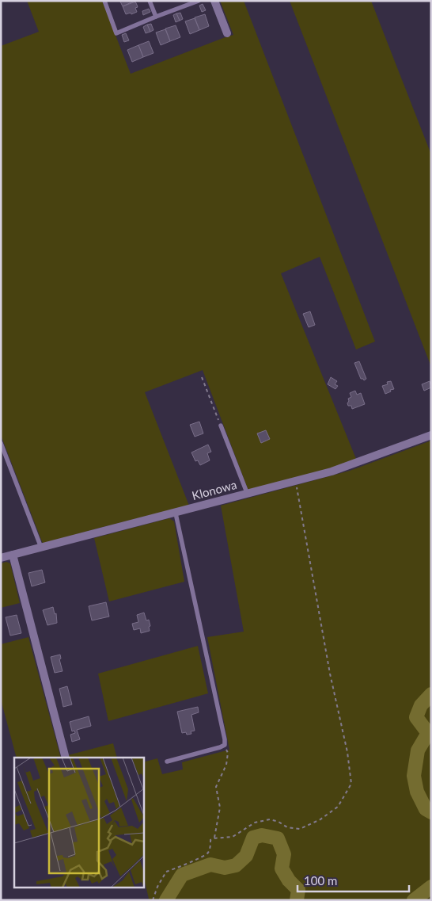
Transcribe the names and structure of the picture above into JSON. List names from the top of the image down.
{
  "streets": {
    "street": ["Klonowa"]
  },
  "scale_bar": "100 m"
}
